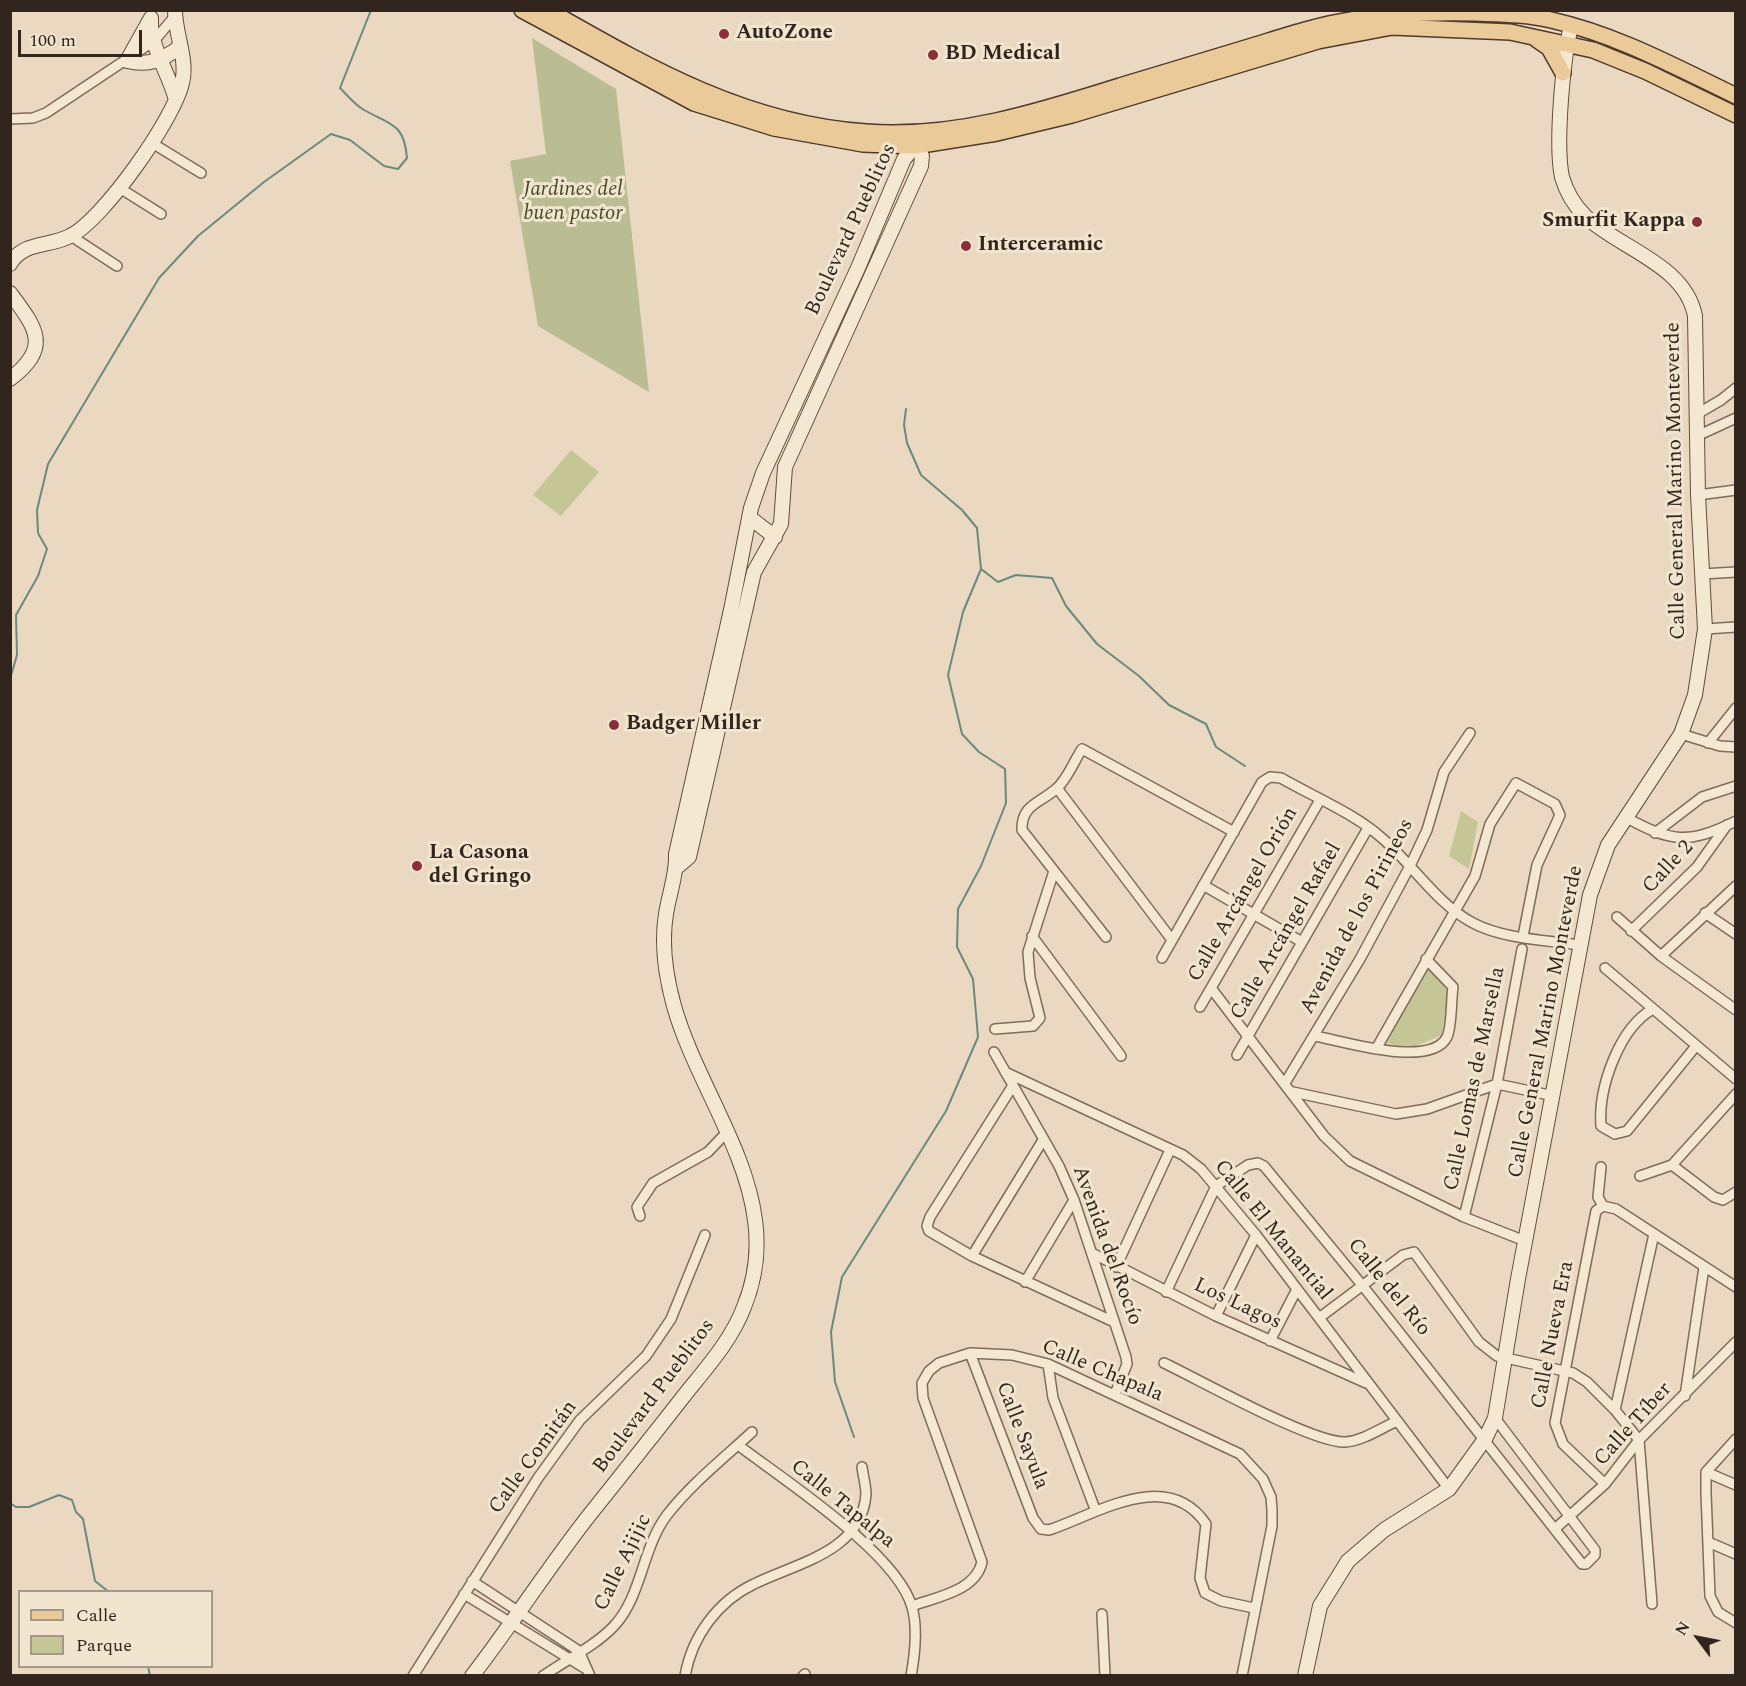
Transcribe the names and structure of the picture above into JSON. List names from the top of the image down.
{
  "streets": {
    "street": [
      "Boulevard Pueblitos",
      "Calle General Marino Monteverde",
      "Calle 2",
      "Calle Arcángel Orión",
      "Avenida de los Pirineos",
      "Calle Arcángel Rafael",
      "Calle Lomas de Marsella",
      "Calle El Manantial",
      "Avenida del Rocío",
      "Calle del Río",
      "Los Lagos",
      "Calle Nueva Era",
      "Calle Chapala",
      "Calle Tíber",
      "Calle Sayula",
      "Calle Comitán",
      "Calle Tapalpa",
      "Calle Ajijic"
    ]
  },
  "crossings": [
    ["Calle General Marino Monteverde", "Calle El Manantial"],
    ["Calle General Marino Monteverde", "Calle del Río"],
    ["Calle El Manantial", "Avenida del Rocío"],
    ["Calle El Manantial", "Calle del Río"],
    ["Calle El Manantial", "Los Lagos"],
    ["Avenida del Rocío", "Los Lagos"],
    ["Avenida del Rocío", "Calle Chapala"],
    ["Calle del Río", "Calle Tíber"],
    ["Calle Nueva Era", "Calle Tíber"],
    ["Calle Chapala", "Calle Sayula"],
    ["Calle Chapala", "Calle Tapalpa"],
    ["Calle Tapalpa", "Calle Ajijic"]
  ],
  "parks": ["Jardines del buen pastor"],
  "places": [
    "AutoZone",
    "BD Medical",
    "Smurfit Kappa",
    "Interceramic",
    "Badger Miller",
    "La Casona del Gringo"
  ],
  "legend": ["Calle", "Parque"],
  "scale_bar": "100 m",
  "north": "top left"
}
